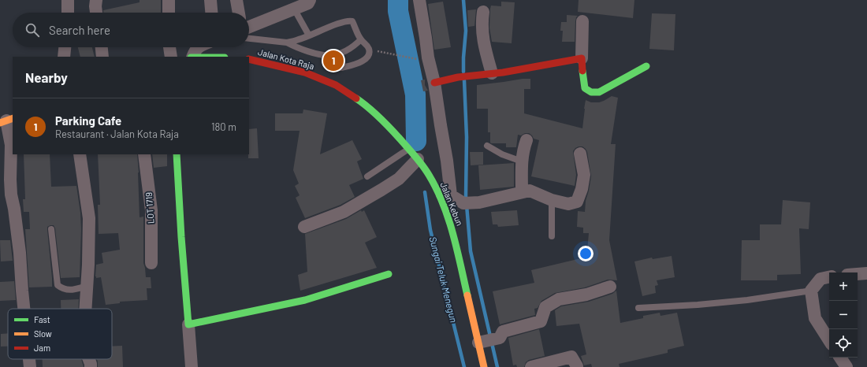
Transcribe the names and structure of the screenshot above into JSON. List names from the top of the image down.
{
  "streets": {
    "street": ["Jalan Kota Raja", "Jalan Kebun", "LOT 1719"]
  },
  "crossings": [
    ["Jalan Kota Raja", "Jalan Kebun"]
  ],
  "water": ["Sungai Teluk Menegun"],
  "legend": ["Fast", "Slow", "Jam"],
  "page": {
    "search": "Search here",
    "pins": "1",
    "heading": "Nearby",
    "list": [
      {
        "mark": "1",
        "name": "Parking Cafe",
        "note": "Restaurant · Jalan Kota Raja",
        "value": "180 m"
      }
    ],
    "map_buttons": ["+", "−"]
  }
}
